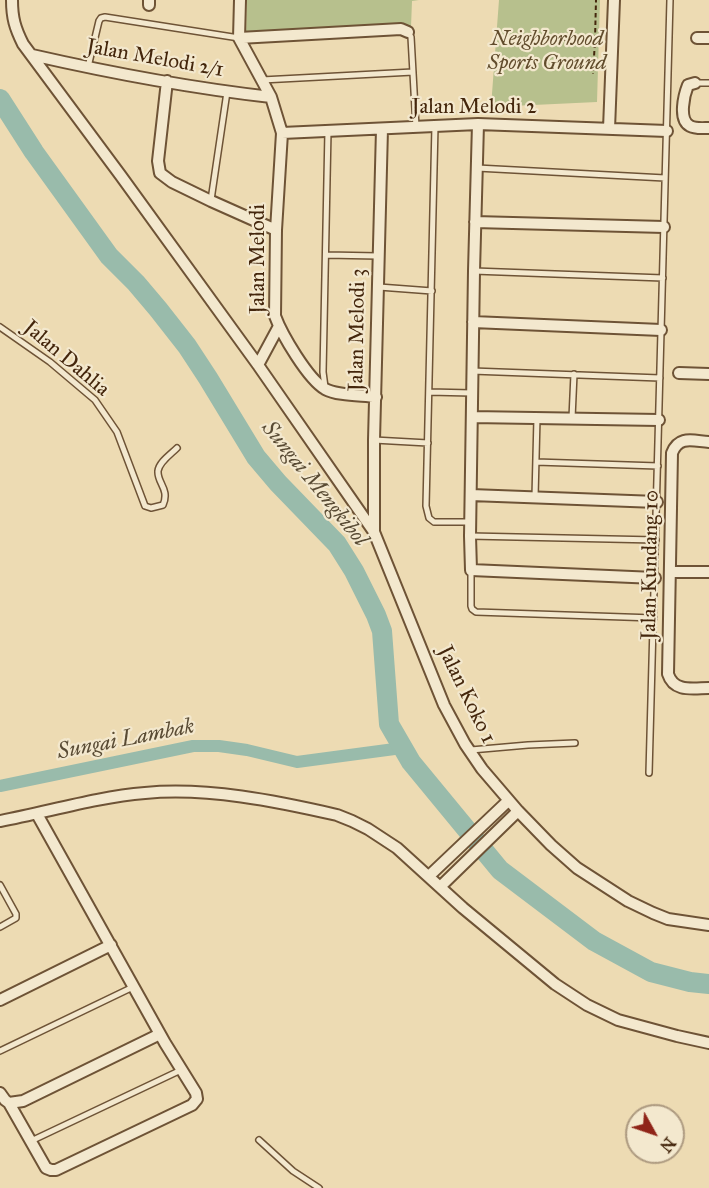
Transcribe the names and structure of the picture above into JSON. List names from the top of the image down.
{
  "streets": {
    "street": [
      "Jalan Melodi 2/1",
      "Jalan Melodi 2",
      "Jalan Melodi",
      "Jalan Melodi 3",
      "Jalan Kundang 10",
      "Jalan Koko 1"
    ],
    "lane": ["Jalan Dahlia"]
  },
  "crossings": [
    ["Jalan Melodi 2", "Jalan Melodi"],
    ["Jalan Melodi 2", "Jalan Melodi 3"],
    ["Jalan Melodi 3", "Jalan Koko 1"]
  ],
  "water": ["Sungai Mengkibol", "Sungai Lambak"],
  "parks": ["Neighborhood Sports Ground"],
  "north": "bottom right"
}
